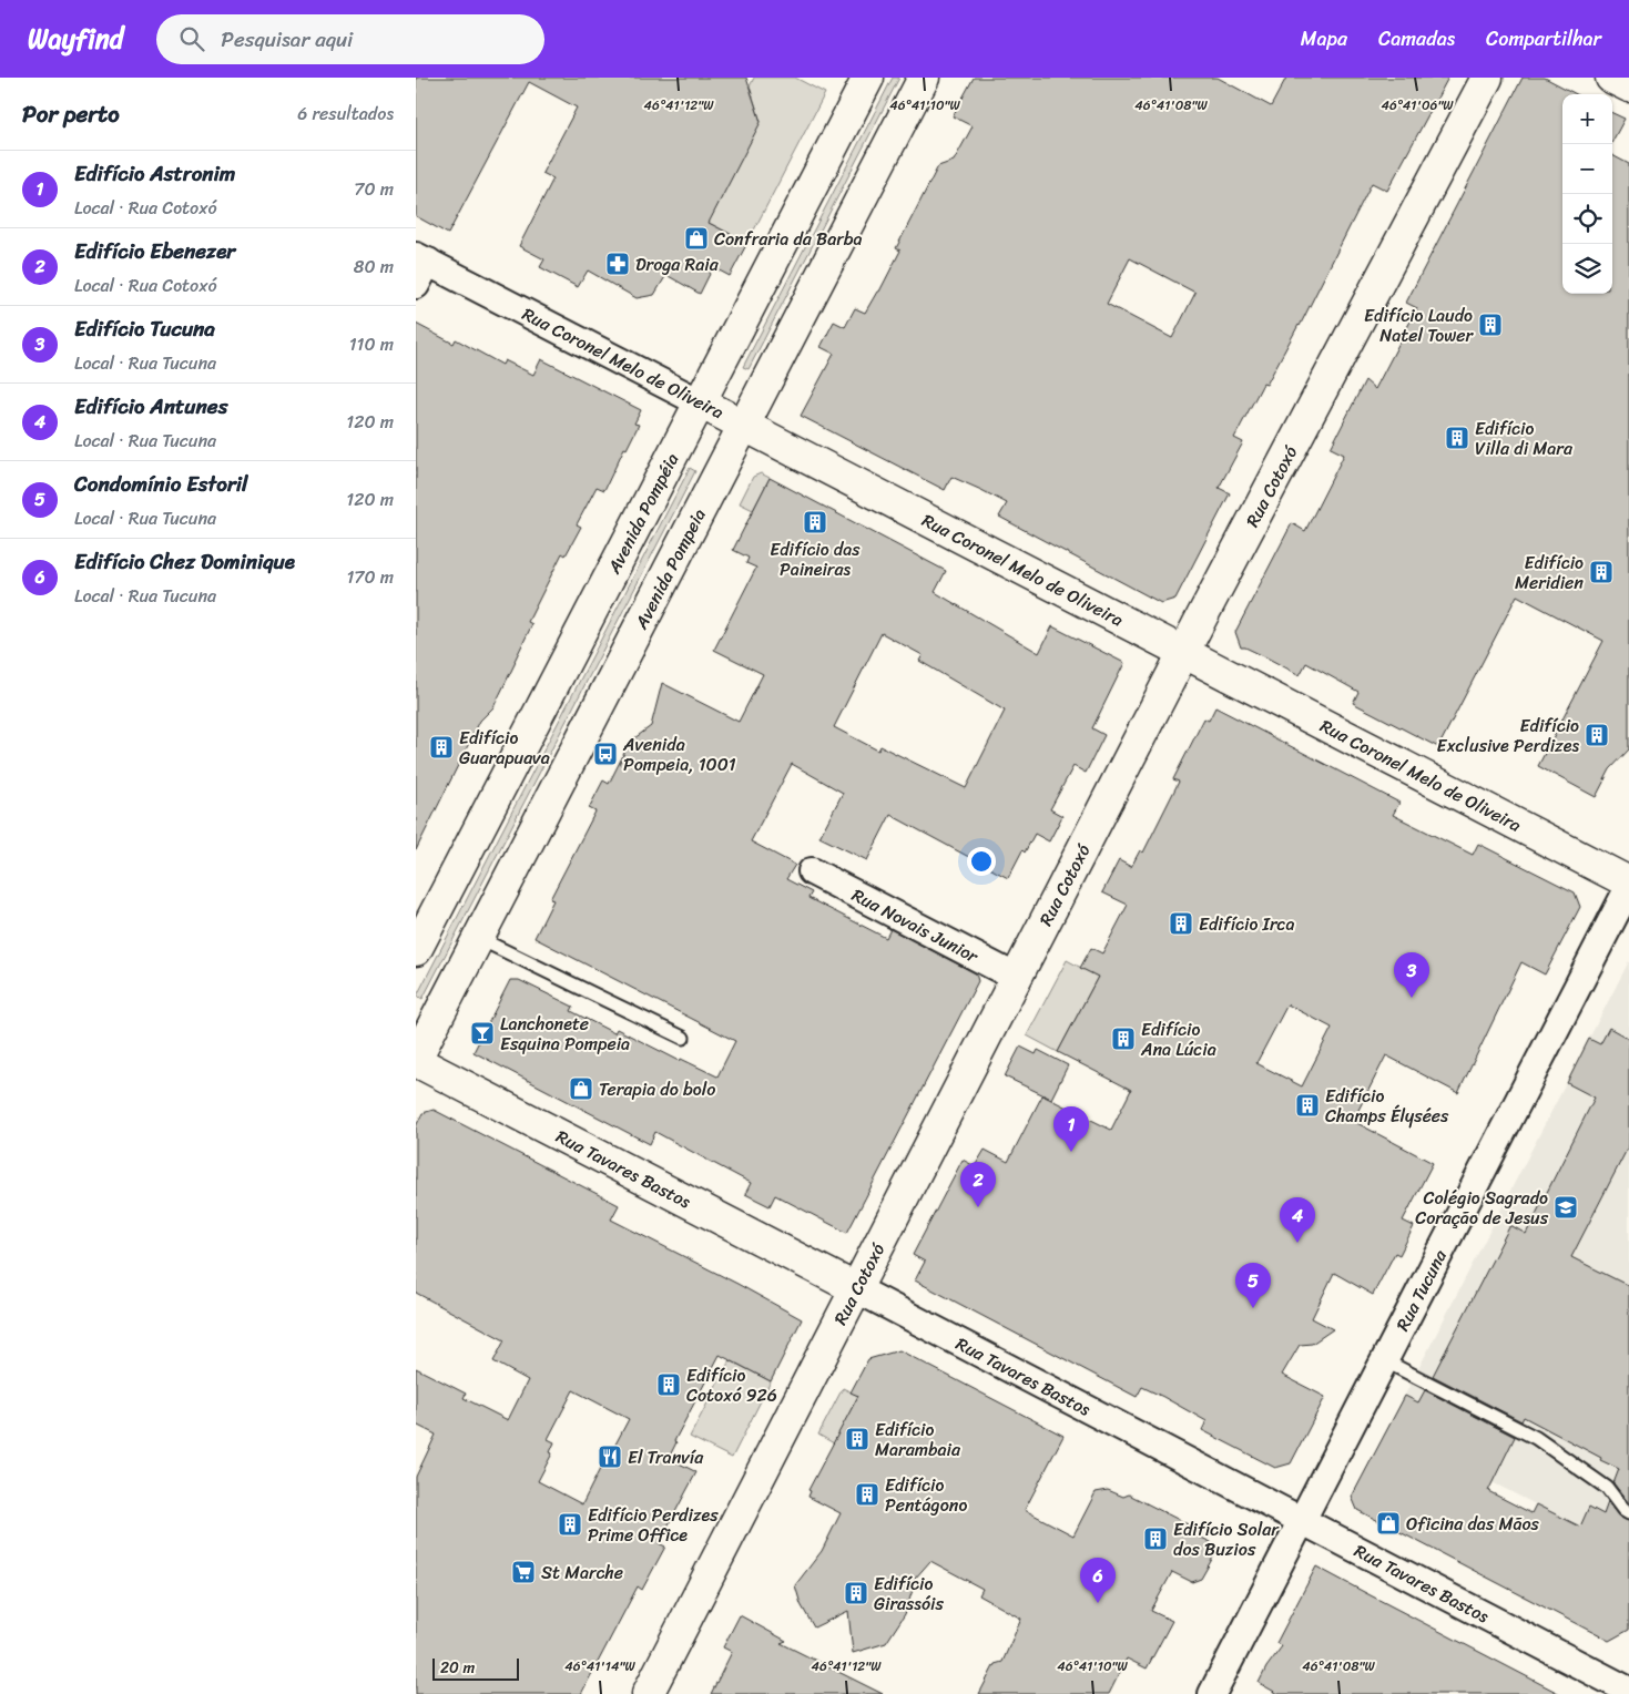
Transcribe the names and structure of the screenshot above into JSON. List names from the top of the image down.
{
  "streets": {
    "street": [
      "Rua Coronel Melo de Oliveira",
      "Rua Cotoxó",
      "Avenida Pompéia",
      "Avenida Pompeia",
      "Rua Novais Junior",
      "Rua Tavares Bastos",
      "Rua Tucuna"
    ]
  },
  "crossings": [
    ["Rua Coronel Melo de Oliveira", "Rua Cotoxó"],
    ["Rua Coronel Melo de Oliveira", "Avenida Pompéia"],
    ["Rua Coronel Melo de Oliveira", "Avenida Pompeia"],
    ["Rua Cotoxó", "Rua Novais Junior"],
    ["Rua Cotoxó", "Rua Tavares Bastos"],
    ["Avenida Pompeia", "Rua Tavares Bastos"],
    ["Rua Tavares Bastos", "Rua Tucuna"]
  ],
  "places": {
    "shop": ["Confraria da Barba", "Terapia do bolo", "Oficina das Mãos"],
    "pharmacy": ["Droga Raia"],
    "building": [
      "Edifício Laudo Natel Tower",
      "Edifício Villa di Mara",
      "Edifício das Paineiras",
      "Edifício Meridien",
      "Edifício Exclusive Perdizes",
      "Edifício Guarapuava",
      "Edifício Irca",
      "Edifício Ana Lúcia",
      "Edifício Champs Élysées",
      "Edifício Cotoxó 926",
      "Edifício Marambaia",
      "Edifício Pentágono",
      "Edifício Perdizes Prime Office",
      "Edifício Solar dos Buzios",
      "Edifício Girassóis"
    ],
    "bus stop": ["Avenida Pompeia, 1001"],
    "bar": ["Lanchonete Esquina Pompeia"],
    "school or university": ["Colégio Sagrado Coração de Jesus"],
    "restaurant": ["El Tranvía"],
    "supermarket": ["St Marche"]
  },
  "scale_bar": "20 m",
  "page": {
    "header": "Wayfind",
    "search": "Pesquisar aqui",
    "nav": ["Mapa", "Camadas", "Compartilhar"],
    "heading": ["Por perto", "6 resultados"],
    "map_buttons": ["+", "−"],
    "list": [
      {
        "mark": "1",
        "name": "Edifício Astronim",
        "note": "Local · Rua Cotoxó",
        "value": "70 m"
      },
      {
        "mark": "2",
        "name": "Edifício Ebenezer",
        "note": "Local · Rua Cotoxó",
        "value": "80 m"
      },
      {
        "mark": "3",
        "name": "Edifício Tucuna",
        "note": "Local · Rua Tucuna",
        "value": "110 m"
      },
      {
        "mark": "4",
        "name": "Edifício Antunes",
        "note": "Local · Rua Tucuna",
        "value": "120 m"
      },
      {
        "mark": "5",
        "name": "Condomínio Estoril",
        "note": "Local · Rua Tucuna",
        "value": "120 m"
      },
      {
        "mark": "6",
        "name": "Edifício Chez Dominique",
        "note": "Local · Rua Tucuna",
        "value": "170 m"
      }
    ],
    "pins": [
      "3",
      "1",
      "2",
      "4",
      "5",
      "6"
    ],
    "scale": "20 m"
  },
  "coordinates": [
    "46°41'12\"W",
    "46°41'10\"W",
    "46°41'08\"W",
    "46°41'06\"W",
    "46°41'14\"W"
  ]
}
